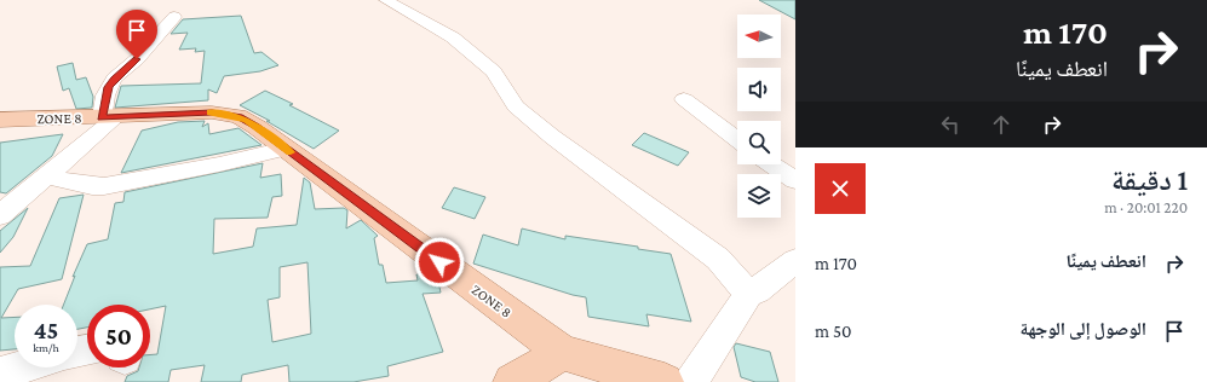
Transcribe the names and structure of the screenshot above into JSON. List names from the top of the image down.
{
  "streets": {
    "main road": ["ZONE 8"]
  },
  "north": "left",
  "page": {
    "turn": ["170 m", "انعطف يمينًا"],
    "heading": ["1 دقيقة", "220 m · 20:01"],
    "list": [
      {
        "name": "انعطف يمينًا",
        "value": "170 m"
      },
      {
        "name": "الوصول إلى الوجهة",
        "value": "50 m"
      }
    ],
    "speed": "45 km/h",
    "limit": "50"
  }
}
